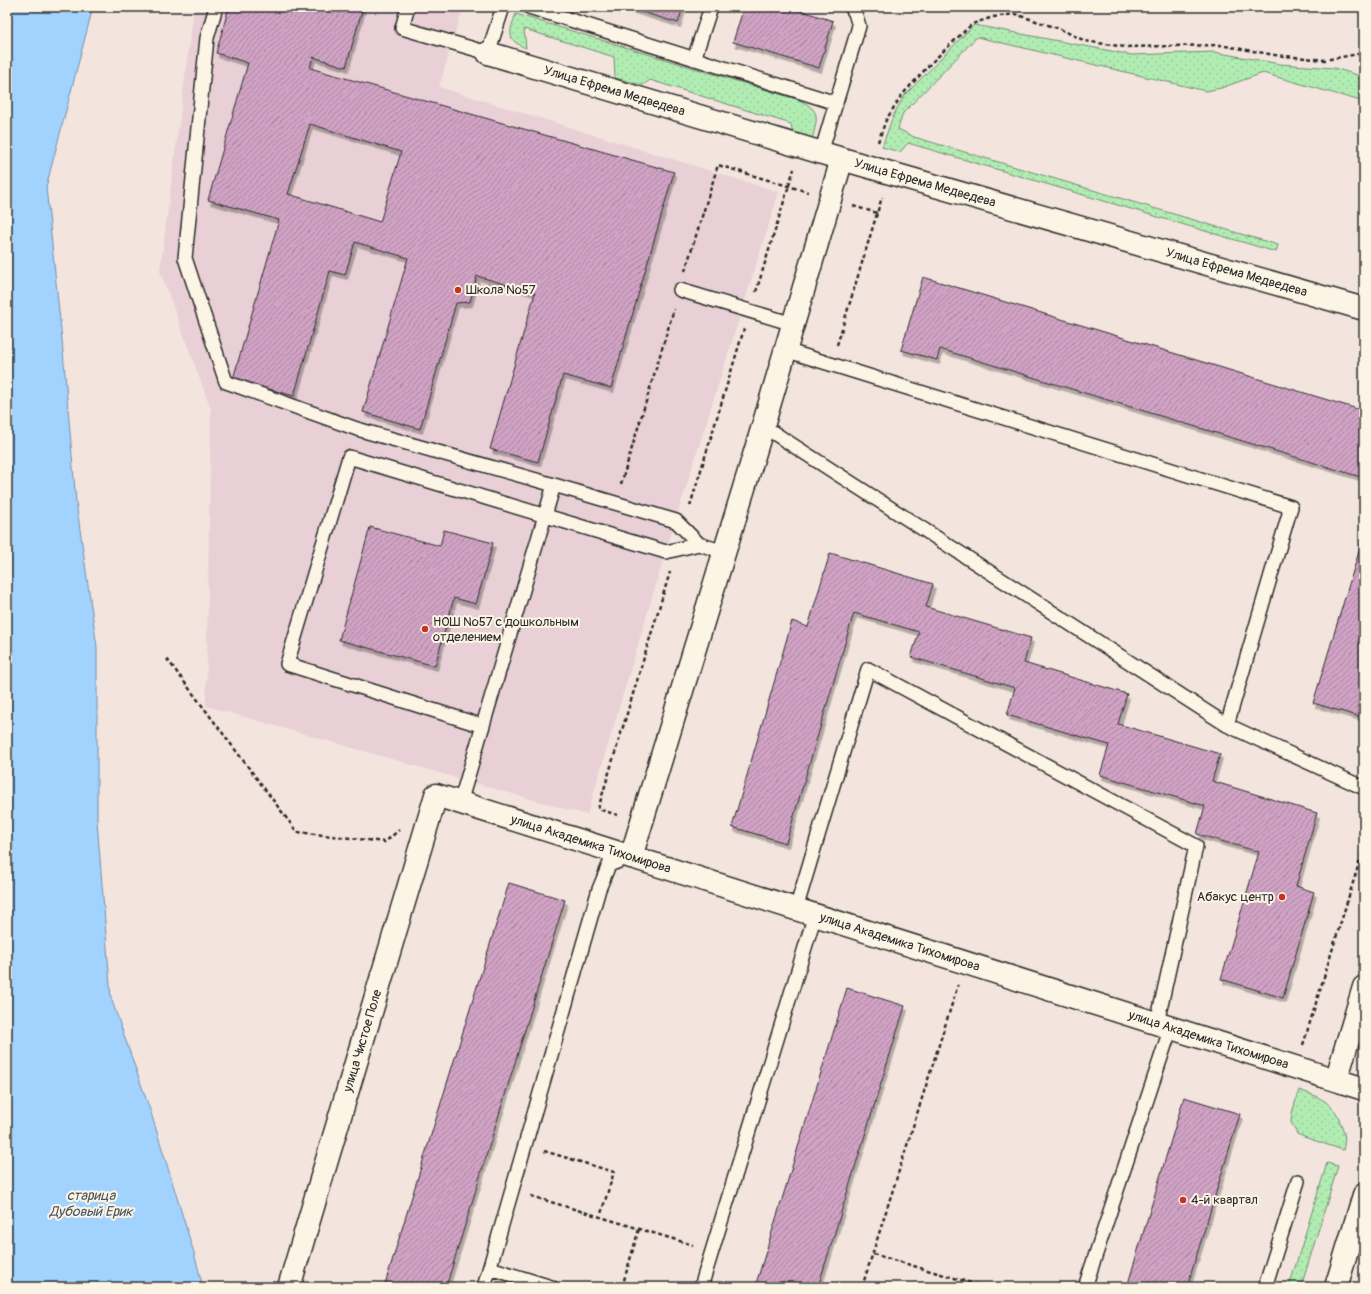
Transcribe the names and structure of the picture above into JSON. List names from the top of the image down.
{
  "streets": {
    "street": ["Улица Ефрема Медведева", "улица Академика Тихомирова", "улица Чистое Поле"]
  },
  "crossings": [
    ["улица Академика Тихомирова", "улица Чистое Поле"]
  ],
  "water": ["старица Дубовый Ерик"],
  "places": [
    "Школа №57",
    "НОШ №57 с дошкольным отделением",
    "Абакус центр",
    "4-й квартал"
  ]
}
